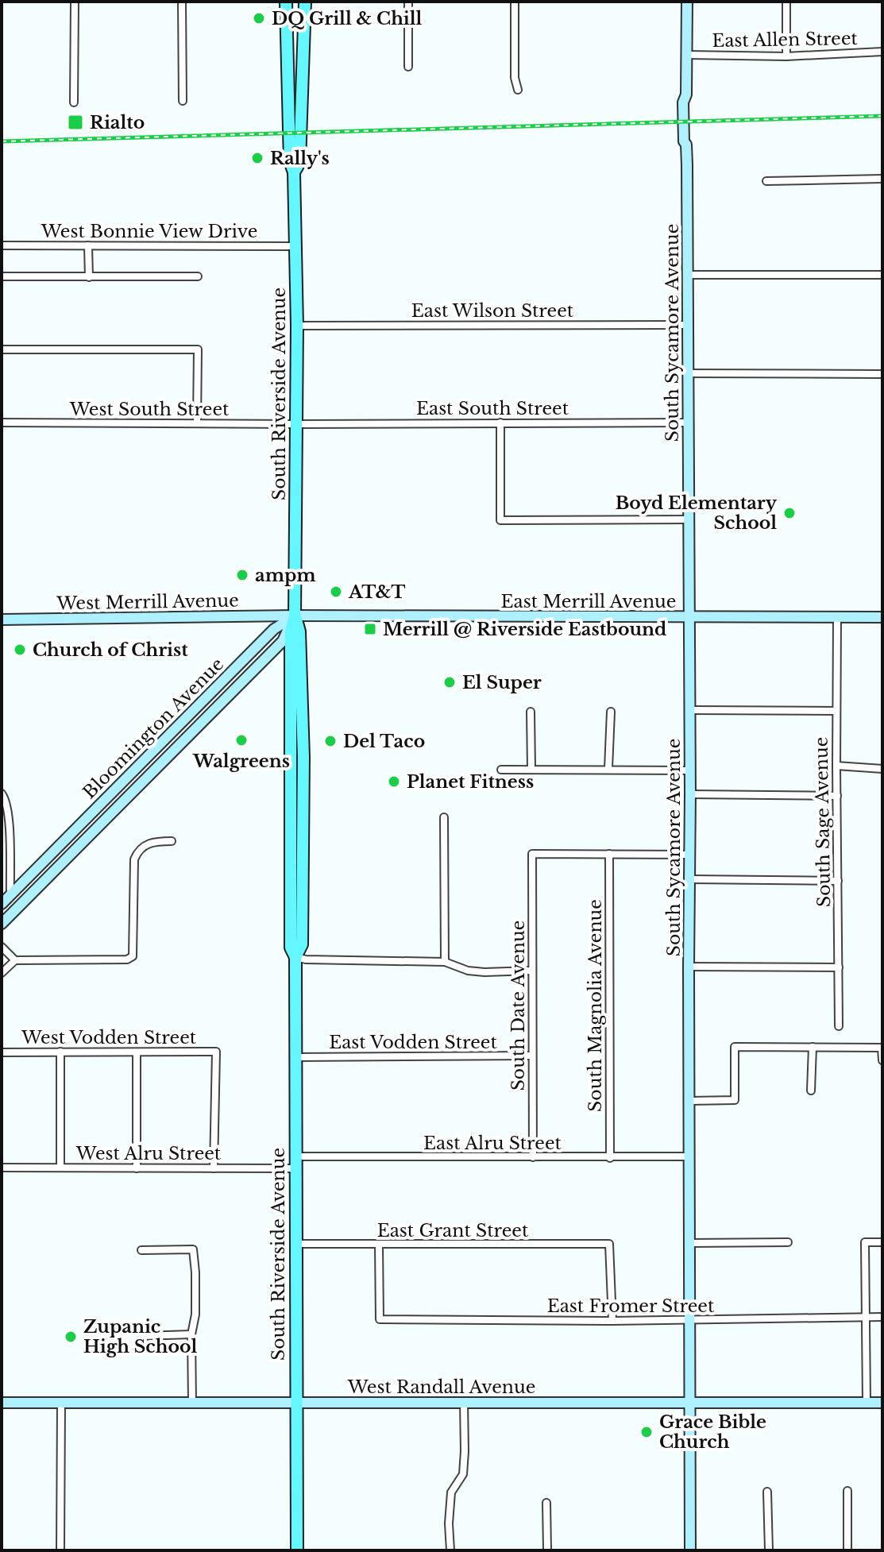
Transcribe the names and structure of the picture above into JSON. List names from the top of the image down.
{
  "streets": {
    "main road": ["South Riverside Avenue"],
    "street": [
      "East Allen Street",
      "West Bonnie View Drive",
      "East Wilson Street",
      "South Sycamore Avenue",
      "East South Street",
      "West South Street",
      "East Merrill Avenue",
      "West Merrill Avenue",
      "Bloomington Avenue",
      "South Sage Avenue",
      "South Date Avenue",
      "South Magnolia Avenue",
      "West Vodden Street",
      "East Vodden Street",
      "East Alru Street",
      "West Alru Street",
      "East Grant Street",
      "East Fromer Street",
      "West Randall Avenue"
    ]
  },
  "crossings": [
    ["East Allen Street", "South Sycamore Avenue"],
    ["West Bonnie View Drive", "South Riverside Avenue"],
    ["East Wilson Street", "South Sycamore Avenue"],
    ["East Wilson Street", "South Riverside Avenue"],
    ["South Sycamore Avenue", "East South Street"],
    ["South Sycamore Avenue", "East Merrill Avenue"],
    ["South Sycamore Avenue", "East Alru Street"],
    ["South Sycamore Avenue", "East Fromer Street"],
    ["South Sycamore Avenue", "West Randall Avenue"],
    ["South Riverside Avenue", "East South Street"],
    ["South Riverside Avenue", "West South Street"],
    ["South Riverside Avenue", "East Merrill Avenue"],
    ["South Riverside Avenue", "West Merrill Avenue"],
    ["South Riverside Avenue", "Bloomington Avenue"],
    ["South Riverside Avenue", "East Vodden Street"],
    ["South Riverside Avenue", "East Alru Street"],
    ["South Riverside Avenue", "West Alru Street"],
    ["South Riverside Avenue", "East Grant Street"],
    ["South Riverside Avenue", "West Randall Avenue"],
    ["East South Street", "West South Street"],
    ["East Merrill Avenue", "West Merrill Avenue"],
    ["East Merrill Avenue", "Bloomington Avenue"],
    ["East Merrill Avenue", "South Sage Avenue"],
    ["West Merrill Avenue", "Bloomington Avenue"],
    ["South Date Avenue", "South Magnolia Avenue"],
    ["South Date Avenue", "East Vodden Street"],
    ["South Date Avenue", "East Alru Street"],
    ["South Magnolia Avenue", "East Alru Street"],
    ["West Vodden Street", "West Alru Street"],
    ["East Alru Street", "West Alru Street"],
    ["East Grant Street", "East Fromer Street"]
  ],
  "places": {
    "other": [
      "DQ Grill & Chill",
      "Rally's",
      "Boyd Elementary School",
      "ampm",
      "AT&T",
      "Church of Christ",
      "El Super",
      "Walgreens",
      "Del Taco",
      "Planet Fitness",
      "Zupanic High School",
      "Grace Bible Church"
    ],
    "transit": ["Rialto", "Merrill @ Riverside Eastbound"]
  }
}
